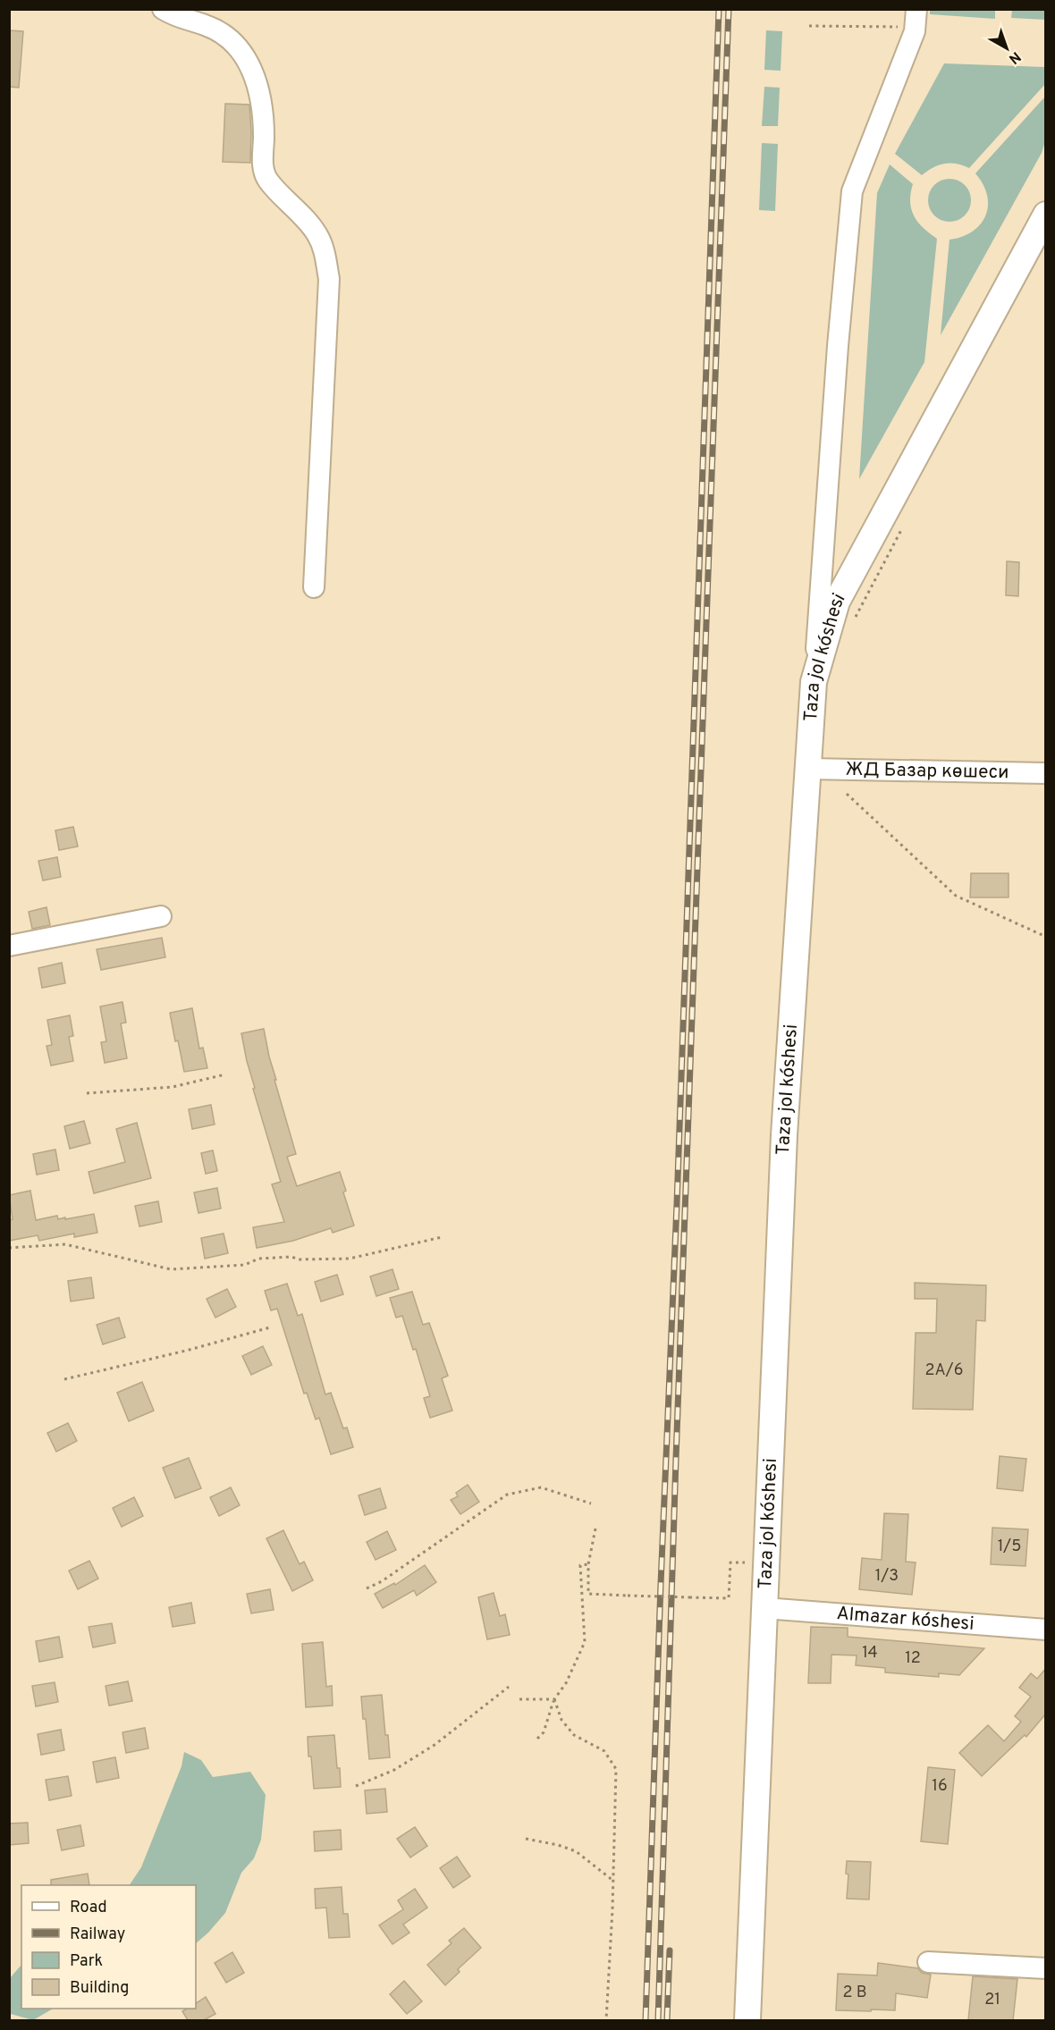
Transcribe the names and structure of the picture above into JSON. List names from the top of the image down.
{
  "streets": {
    "main road": ["Taza jol kóshesi"],
    "street": ["ЖД Базар көшеси", "Almazar kóshesi"]
  },
  "crossings": [
    ["Taza jol kóshesi", "ЖД Базар көшеси"],
    ["Taza jol kóshesi", "Almazar kóshesi"]
  ],
  "house_numbers": [
    "2А/6",
    "1/5",
    "1/3",
    "14",
    "12",
    "16",
    "2 В",
    "21"
  ],
  "legend": [
    "Road",
    "Railway",
    "Park",
    "Building"
  ],
  "north": "bottom right"
}
